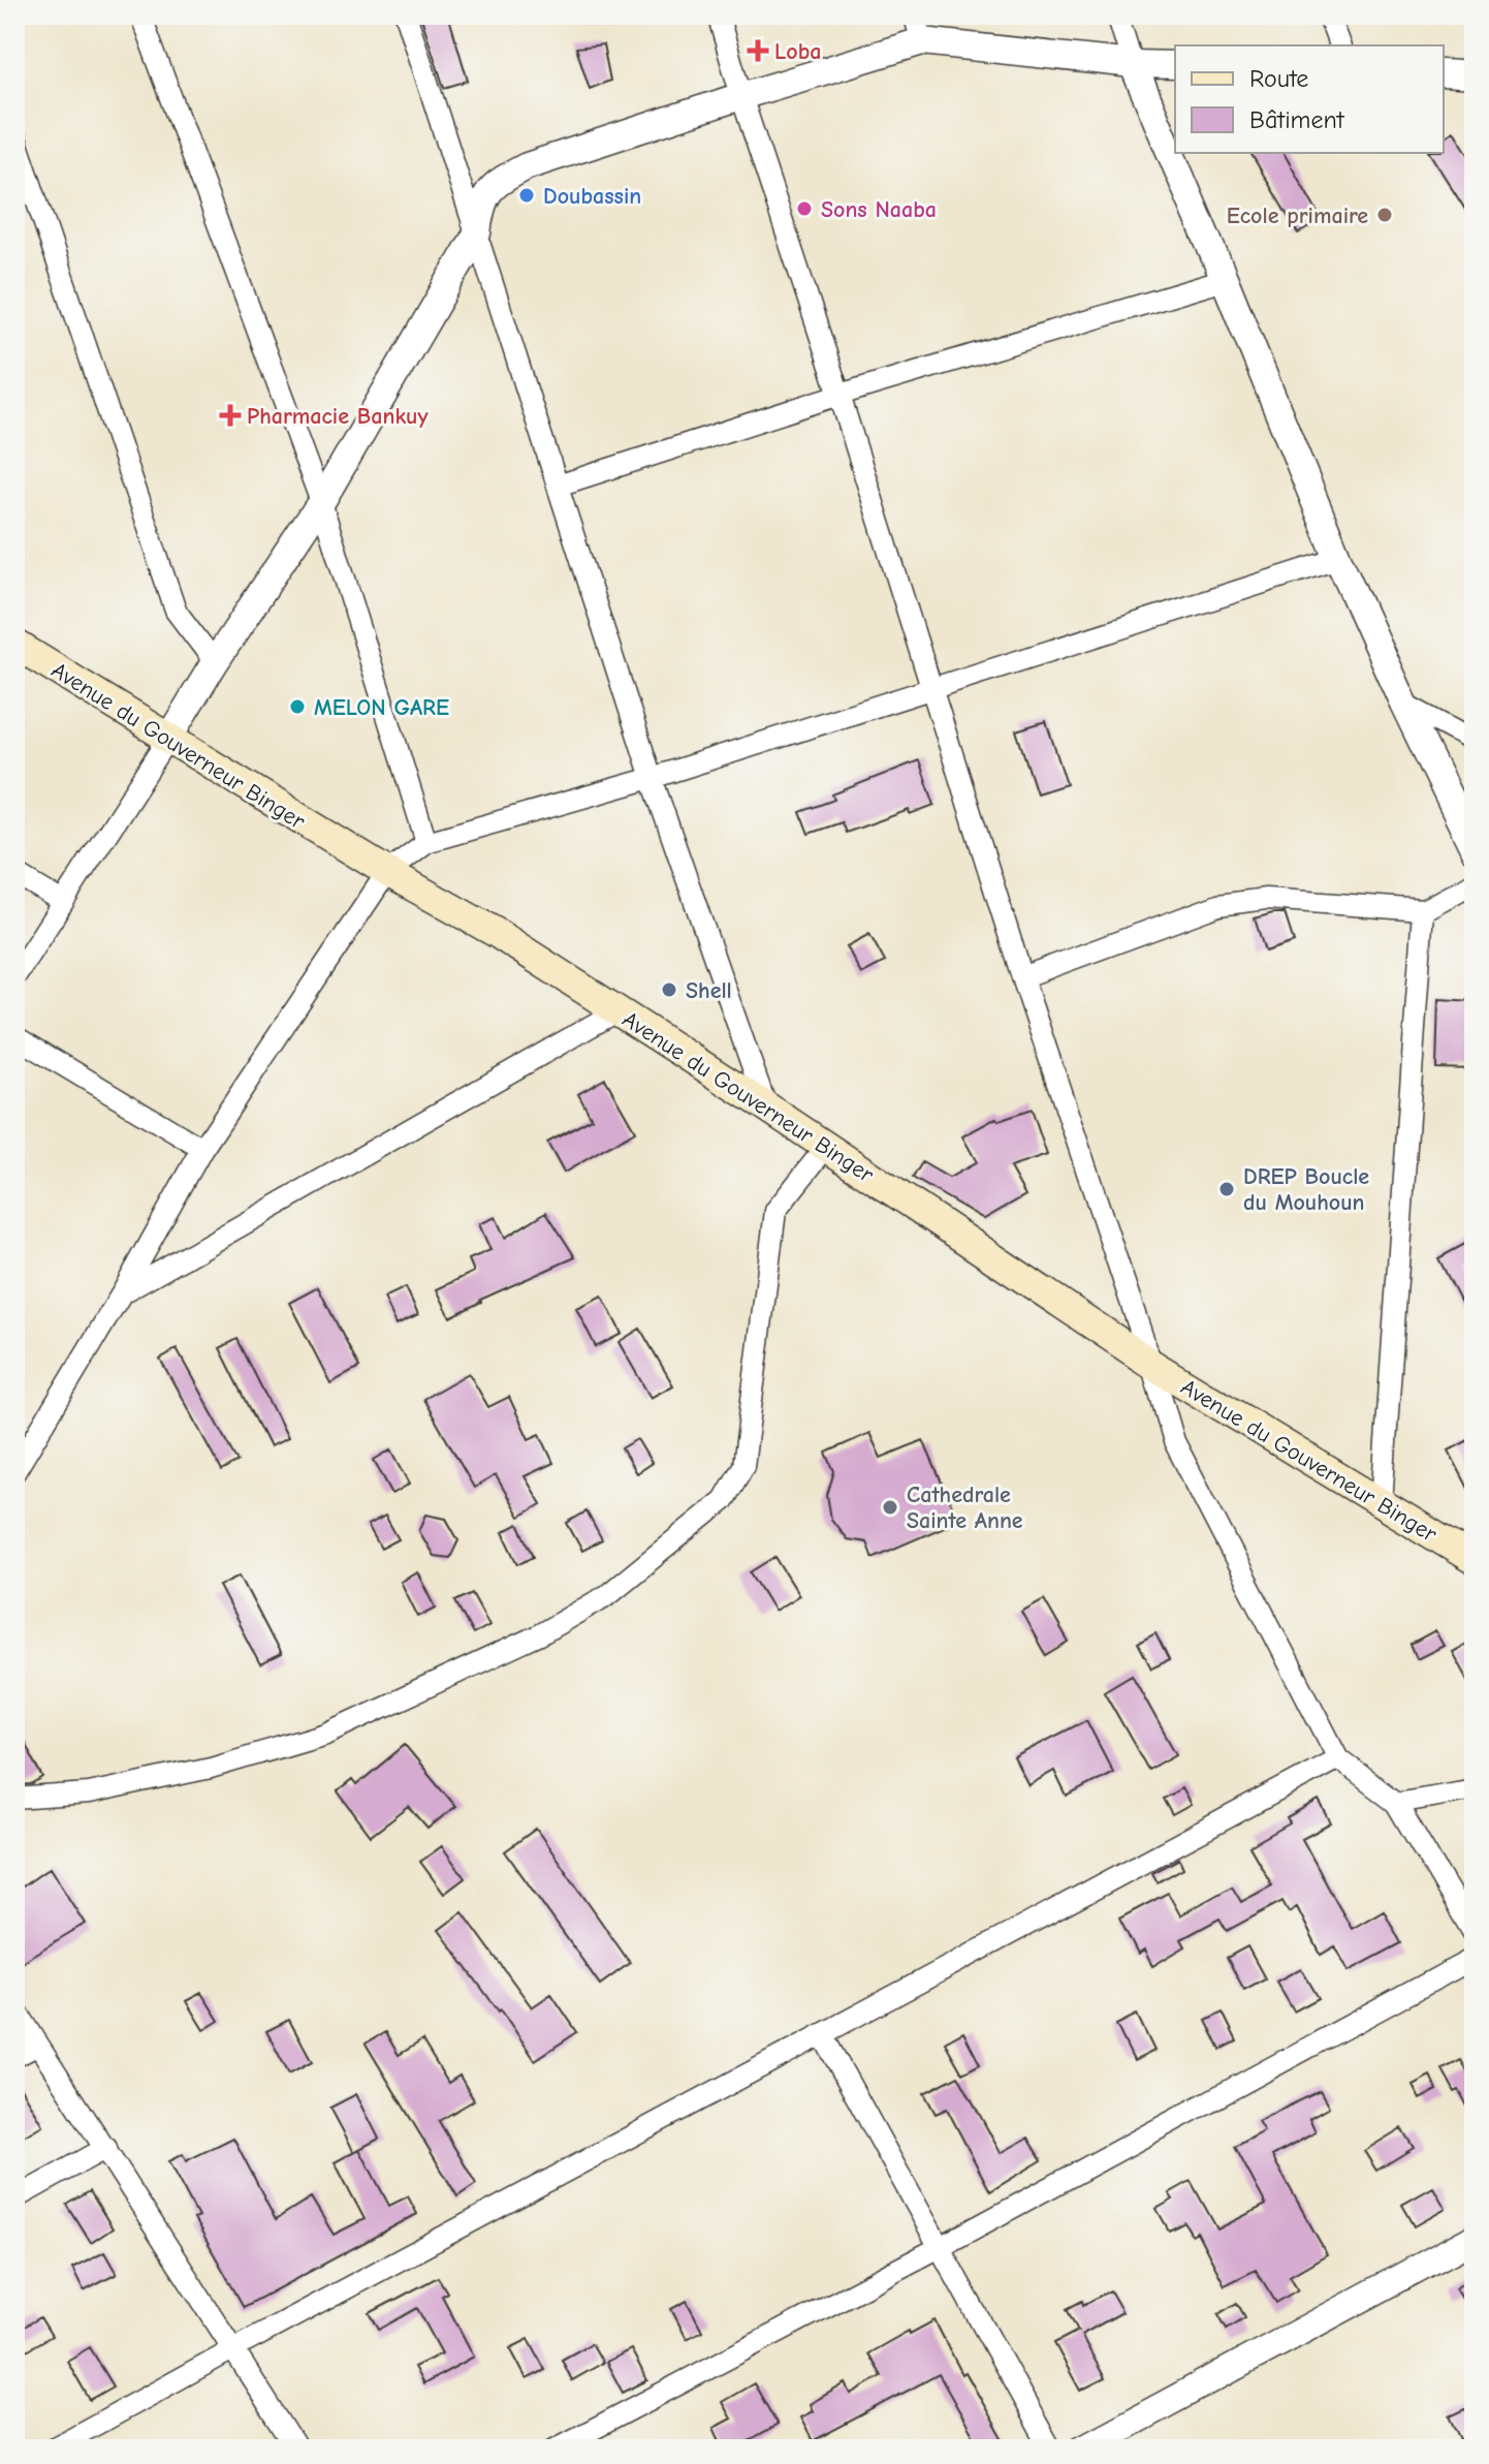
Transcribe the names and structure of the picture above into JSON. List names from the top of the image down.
{
  "streets": {
    "main road": ["Avenue du Gouverneur Binger"]
  },
  "places": {
    "health": ["Loba", "Pharmacie Bankuy"],
    "other": [
      "Doubassin",
      "Sons Naaba",
      "Ecole primaire",
      "MELON GARE",
      "Shell",
      "DREP Boucle du Mouhoun",
      "Cathedrale Sainte Anne"
    ]
  },
  "legend": ["Route", "Bâtiment"]
}
